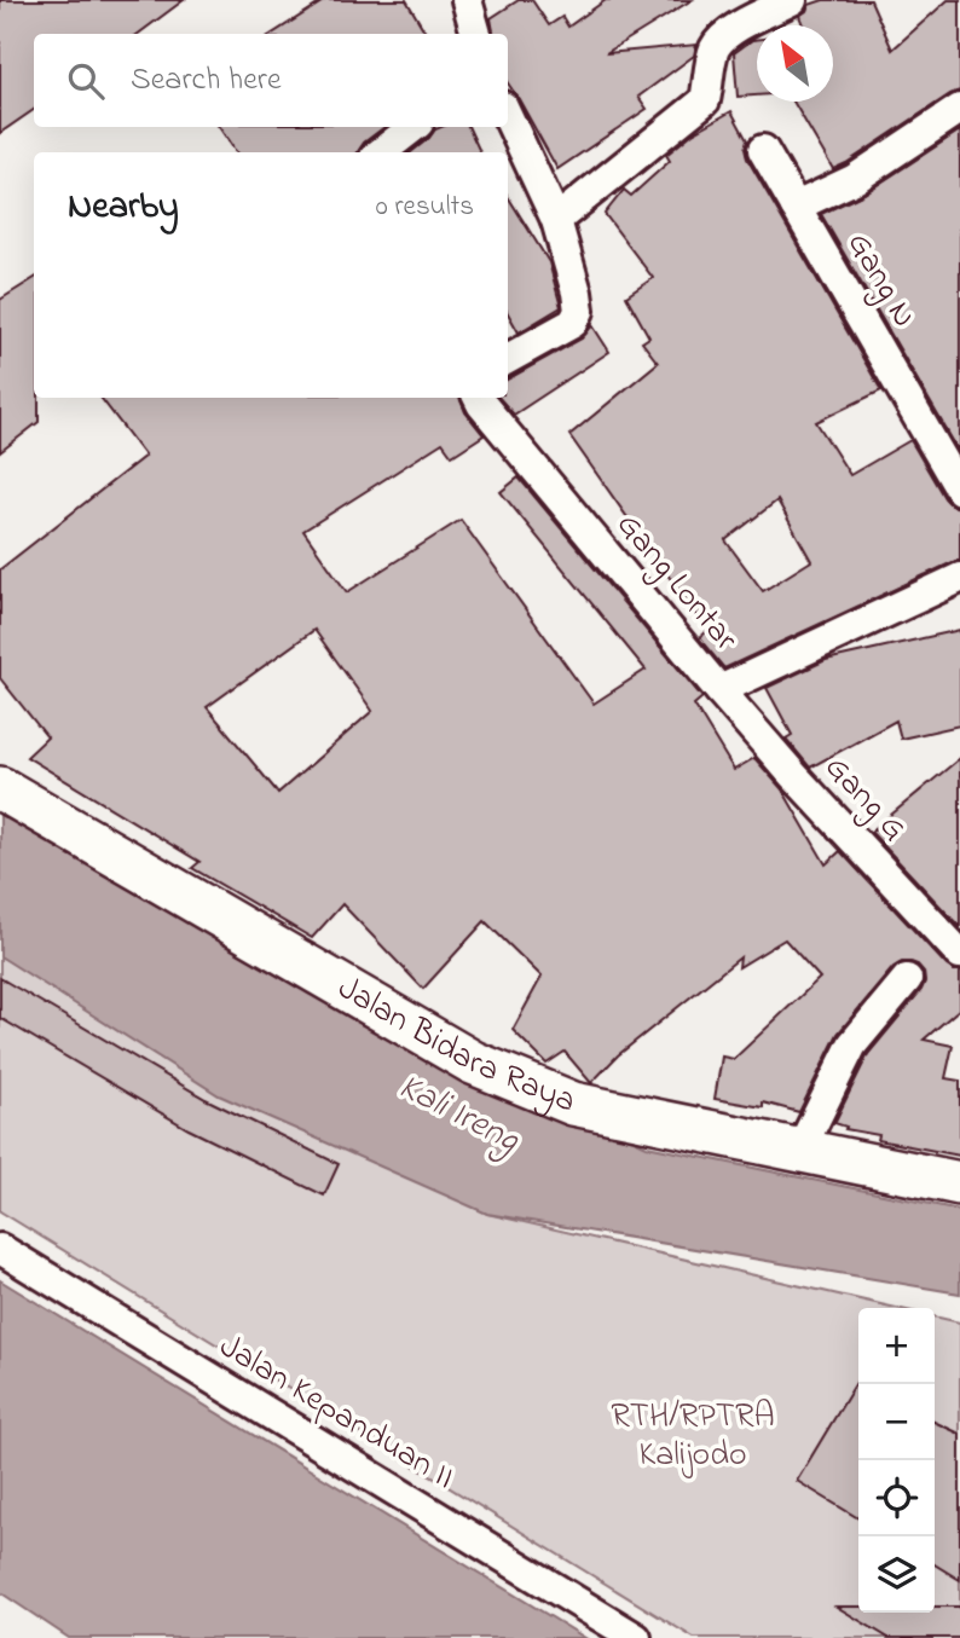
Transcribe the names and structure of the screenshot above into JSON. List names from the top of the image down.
{
  "streets": {
    "street": [
      "Gang N",
      "Gang Lontar",
      "Gang G",
      "Jalan Bidara Raya",
      "Jalan Kepanduan II"
    ]
  },
  "crossings": [
    ["Gang Lontar", "Gang G"]
  ],
  "water": ["Kali Ireng"],
  "parks": ["RTH/RPTRA Kalijodo"],
  "north": "top left",
  "page": {
    "search": "Search here",
    "heading": ["Nearby", "0 results"],
    "map_buttons": ["+", "−"]
  }
}
